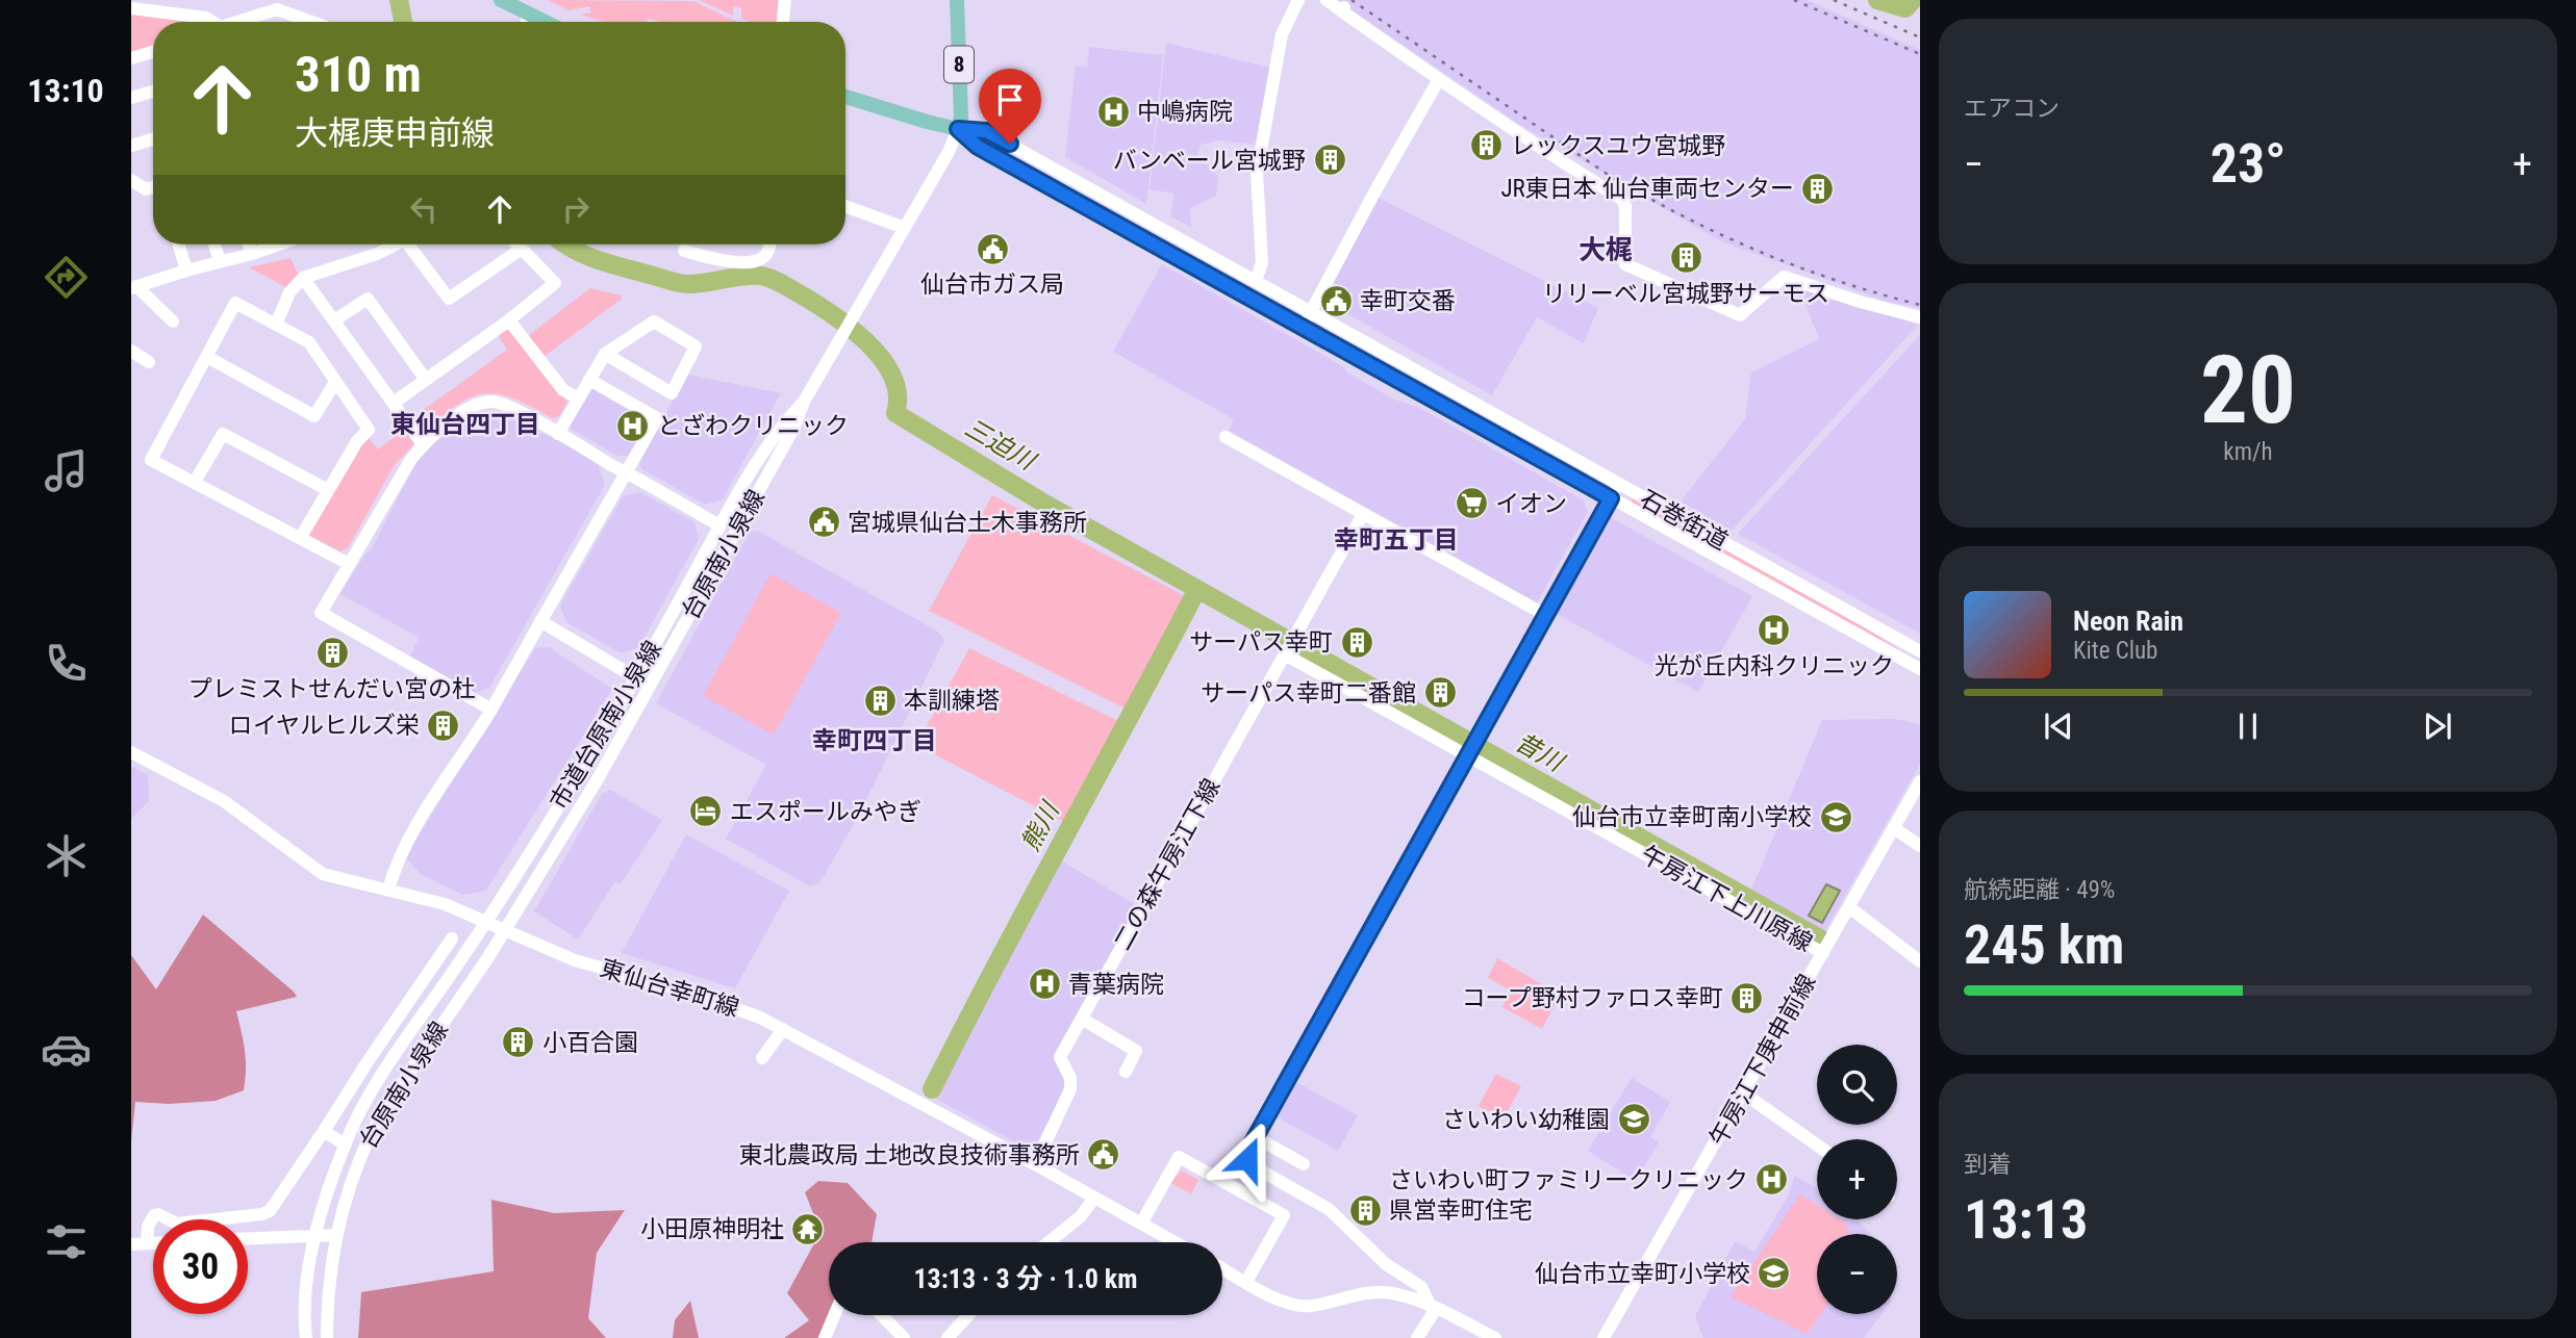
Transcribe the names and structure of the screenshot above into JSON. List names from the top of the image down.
{
  "streets": {
    "main road": ["8"],
    "street": [
      "石巻街道",
      "台原南小泉線",
      "市道台原南小泉線",
      "二の森午房江下線",
      "午房江下上川原線",
      "東仙台幸町線",
      "午房江下庚申前線"
    ]
  },
  "crossings": [
    ["8", "石巻街道"],
    ["8", "市道台原南小泉線"],
    ["石巻街道", "市道台原南小泉線"],
    ["台原南小泉線", "市道台原南小泉線"],
    ["台原南小泉線", "東仙台幸町線"],
    ["市道台原南小泉線", "東仙台幸町線"],
    ["二の森午房江下線", "午房江下上川原線"],
    ["二の森午房江下線", "東仙台幸町線"],
    ["午房江下上川原線", "午房江下庚申前線"]
  ],
  "districts": [
    "大梶",
    "東仙台四丁目",
    "幸町五丁目",
    "幸町四丁目"
  ],
  "water": ["三迫川", "昔川", "熊川"],
  "places": {
    "hospital": [
      "中嶋病院",
      "とざわクリニック",
      "光が丘内科クリニック",
      "青葉病院",
      "さいわい町ファミリークリニック"
    ],
    "building": [
      "レックスユウ宮城野",
      "バンベール宮城野",
      "JR東日本 仙台車両センター",
      "リリーベル宮城野サーモス",
      "サーパス幸町",
      "プレミストせんだい宮の杜",
      "サーパス幸町二番館",
      "本訓練塔",
      "ロイヤルヒルズ栄",
      "コープ野村ファロス幸町",
      "小百合園",
      "県営幸町住宅"
    ],
    "public building": [
      "仙台市ガス局",
      "幸町交番",
      "宮城県仙台土木事務所",
      "東北農政局 土地改良技術事務所"
    ],
    "supermarket": ["イオン"],
    "hotel": ["エスポールみやぎ"],
    "school or university": ["仙台市立幸町南小学校", "さいわい幼稚園", "仙台市立幸町小学校"],
    "temple": ["小田原神明社"]
  },
  "page": {
    "tabs": "13:10",
    "tile": [
      "エアコン",
      ["20", "km/h"],
      ["航続距離 · 49%", "245 km"],
      ["到着", "13:13"]
    ],
    "turn": ["310 m", "大梶庚申前線"],
    "heat": ["−", "23°", "+"],
    "song": ["Neon Rain", "Kite Club"],
    "map_buttons": ["+", "−"],
    "limit": "30",
    "trip": "13:13 · 3 分 · 1.0 km"
  }
}
